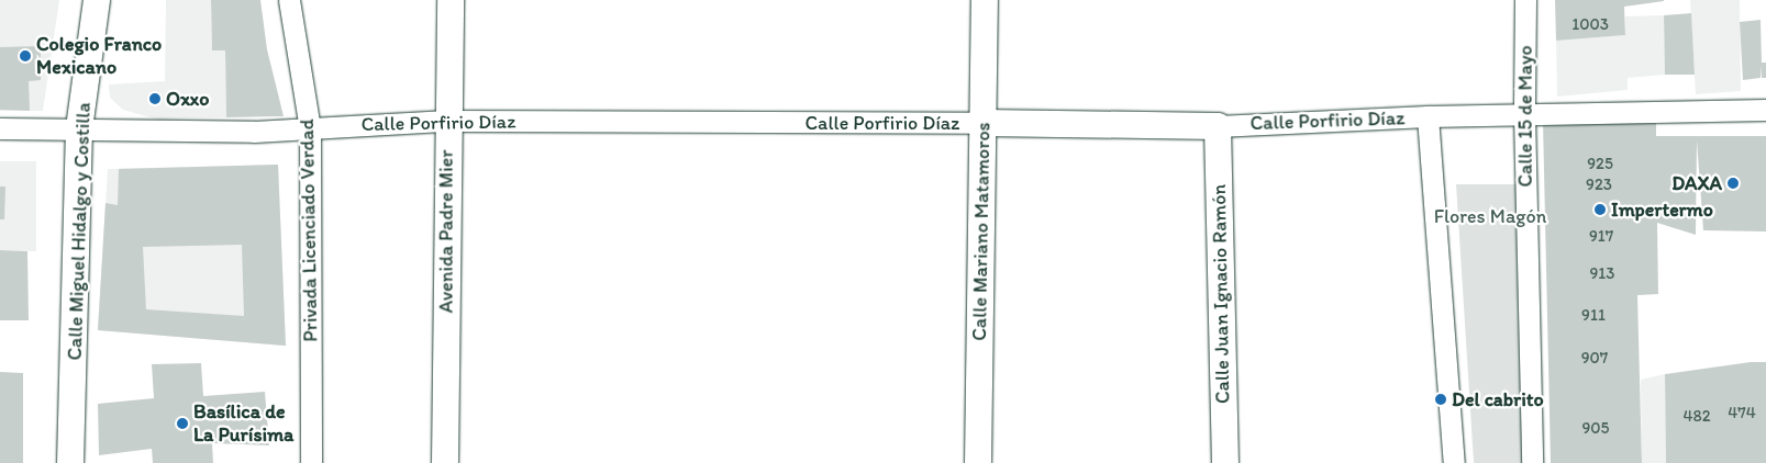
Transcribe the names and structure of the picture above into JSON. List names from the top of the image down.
{
  "streets": {
    "street": [
      "Calle 15 de Mayo",
      "Calle Porfirio Díaz",
      "Privada Licenciado Verdad",
      "Calle Miguel Hidalgo y Costilla",
      "Avenida Padre Mier",
      "Calle Mariano Matamoros",
      "Calle Juan Ignacio Ramón"
    ]
  },
  "crossings": [
    ["Calle 15 de Mayo", "Calle Porfirio Díaz"],
    ["Calle Porfirio Díaz", "Privada Licenciado Verdad"],
    ["Calle Porfirio Díaz", "Calle Miguel Hidalgo y Costilla"],
    ["Calle Porfirio Díaz", "Avenida Padre Mier"],
    ["Calle Porfirio Díaz", "Calle Mariano Matamoros"],
    ["Calle Porfirio Díaz", "Calle Juan Ignacio Ramón"]
  ],
  "parks": ["Flores Magón"],
  "places": [
    "Colegio Franco Mexicano",
    "Oxxo",
    "DAXA",
    "Impertermo",
    "Del cabrito",
    "Basílica de La Purísima"
  ],
  "house_numbers": [
    "1003",
    "925",
    "923",
    "917",
    "913",
    "911",
    "907",
    "474",
    "482",
    "905"
  ]
}
